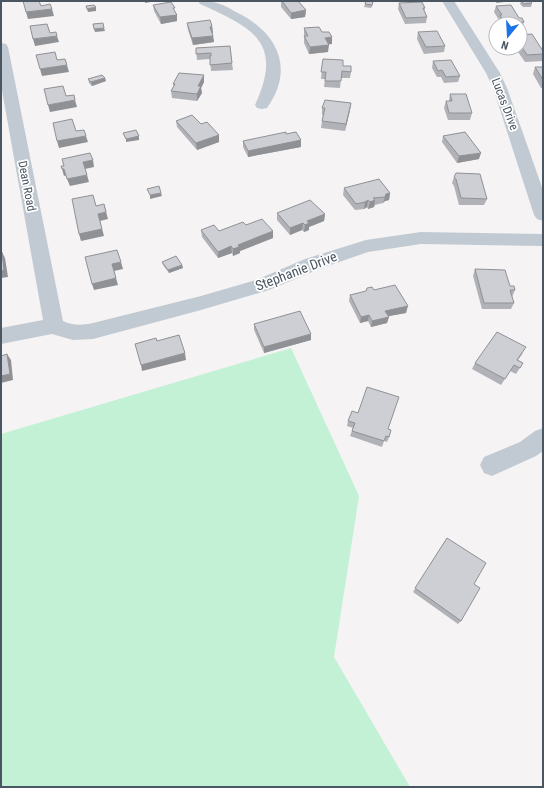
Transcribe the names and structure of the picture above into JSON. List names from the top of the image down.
{
  "streets": {
    "street": ["Lucas Drive", "Dean Road", "Stephanie Drive"]
  },
  "crossings": [
    ["Dean Road", "Stephanie Drive"]
  ],
  "north": "bottom"
}
